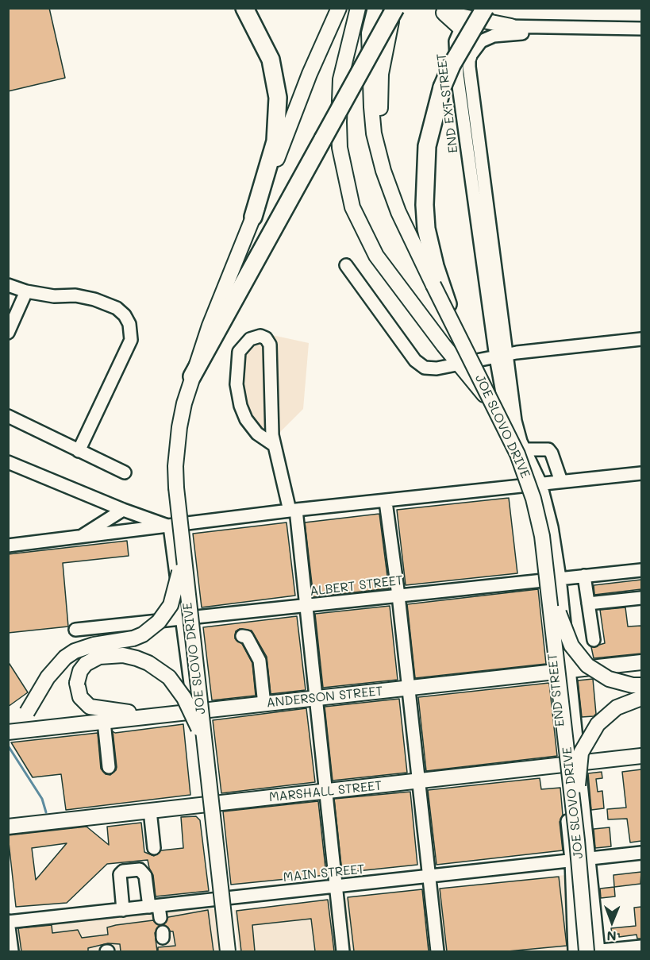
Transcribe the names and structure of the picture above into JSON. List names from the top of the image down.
{
  "streets": {
    "main road": ["JOE SLOVO DRIVE", "ANDERSON STREET", "MARSHALL STREET"],
    "street": [
      "END EXT STREET",
      "ALBERT STREET",
      "END STREET",
      "MAIN STREET"
    ]
  },
  "crossings": [
    ["END EXT STREET", "END STREET"],
    ["JOE SLOVO DRIVE", "ALBERT STREET"],
    ["JOE SLOVO DRIVE", "END STREET"],
    ["ALBERT STREET", "END STREET"],
    ["END STREET", "ANDERSON STREET"],
    ["END STREET", "MARSHALL STREET"],
    ["END STREET", "MAIN STREET"]
  ],
  "north": "bottom"
}
